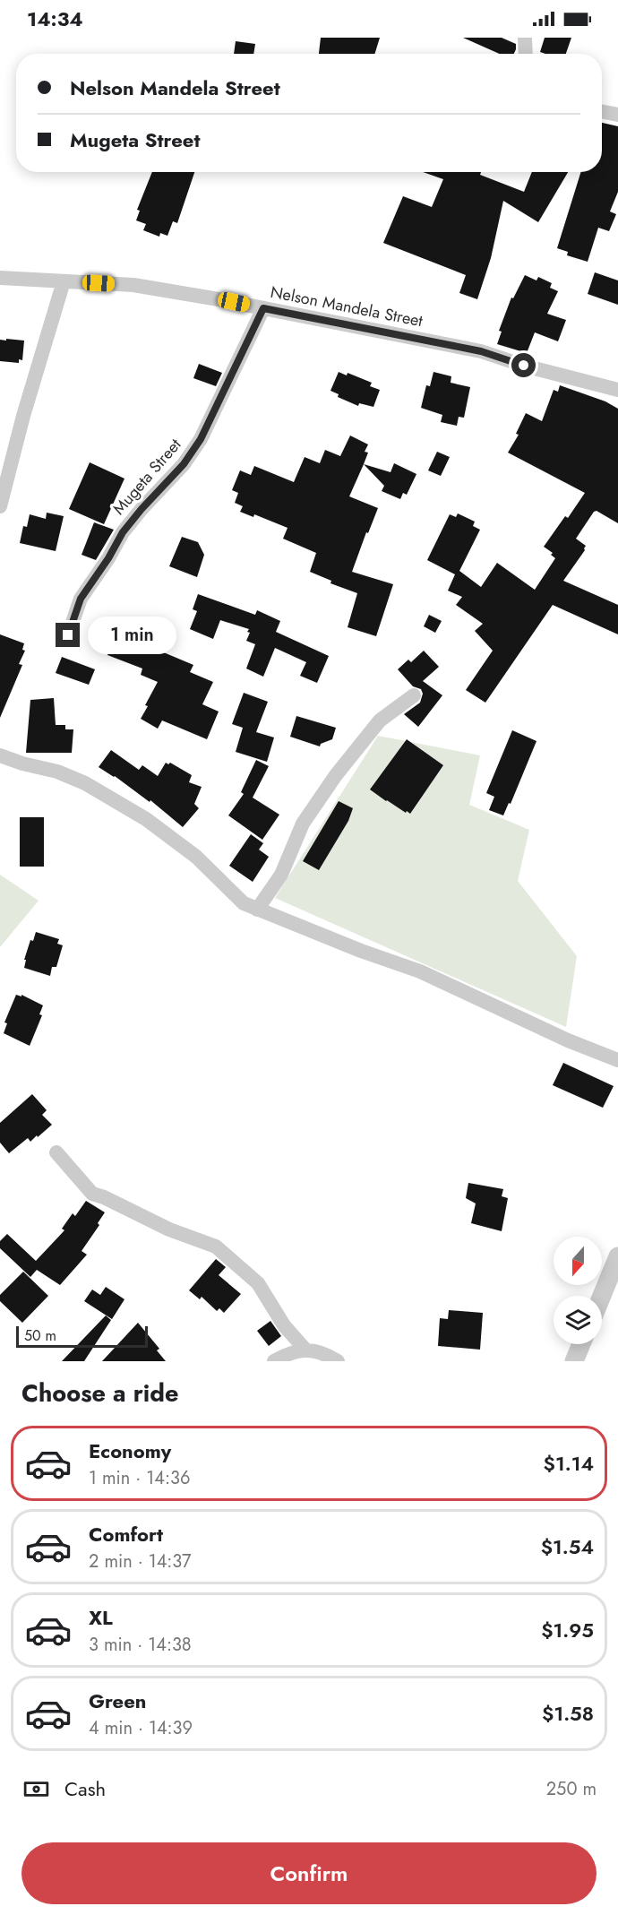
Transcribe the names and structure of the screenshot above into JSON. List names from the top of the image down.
{
  "streets": {
    "street": ["Nelson Mandela Street", "Mugeta Street"]
  },
  "crossings": [
    ["Nelson Mandela Street", "Mugeta Street"]
  ],
  "scale_bar": "50 m",
  "north": "bottom",
  "page": {
    "status": "14:34",
    "banner": ["Nelson Mandela Street", "Mugeta Street"],
    "bubble": "1 min",
    "scale": "50 m",
    "heading": "Choose a ride",
    "list": [
      {
        "name": "Economy",
        "note": "1 min · 14:36",
        "value": "$1.14"
      },
      {
        "name": "Comfort",
        "note": "2 min · 14:37",
        "value": "$1.54"
      },
      {
        "name": "XL",
        "note": "3 min · 14:38",
        "value": "$1.95"
      },
      {
        "name": "Green",
        "note": "4 min · 14:39",
        "value": "$1.58"
      }
    ],
    "pay": ["Cash", "250 m"],
    "buttons": "Confirm"
  }
}
